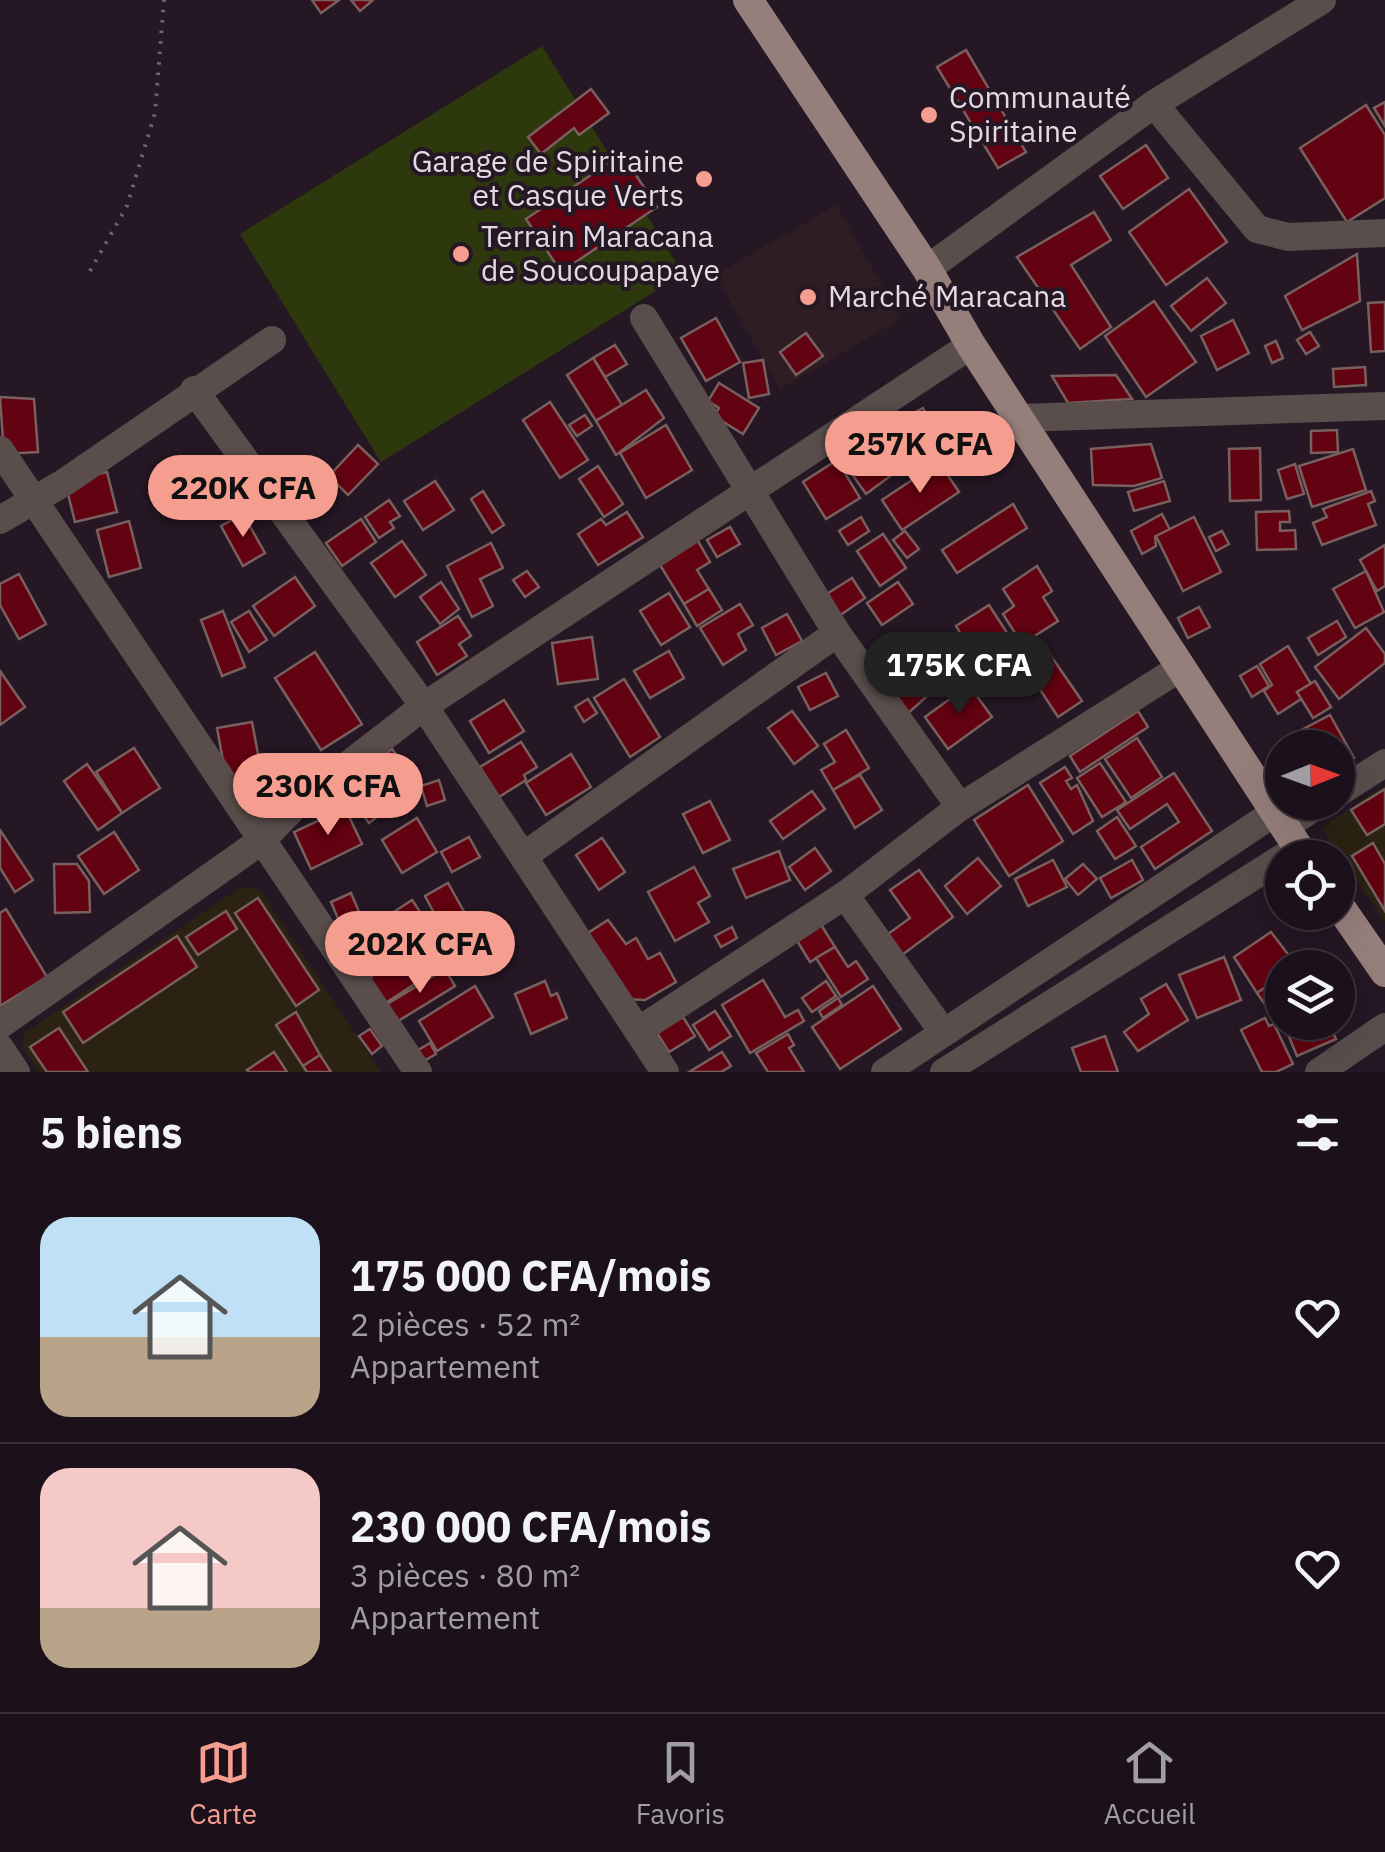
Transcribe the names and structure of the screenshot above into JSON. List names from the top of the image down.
{
  "places": [
    "Communauté Spiritaine",
    "Garage de Spiritaine et Casque Verts",
    "Terrain Maracana de Soucoupapaye",
    "Marché Maracana"
  ],
  "north": "right",
  "page": {
    "price": [
      "257K CFA",
      "220K CFA",
      "175K CFA",
      "230K CFA",
      "202K CFA"
    ],
    "heading": "5 biens",
    "list": [
      {
        "name": "175 000 CFA/mois",
        "note": "2 pièces · 52 m² · Appartement"
      },
      {
        "name": "230 000 CFA/mois",
        "note": "3 pièces · 80 m² · Appartement"
      }
    ],
    "tabs": ["Carte", "Favoris", "Accueil"]
  }
}
